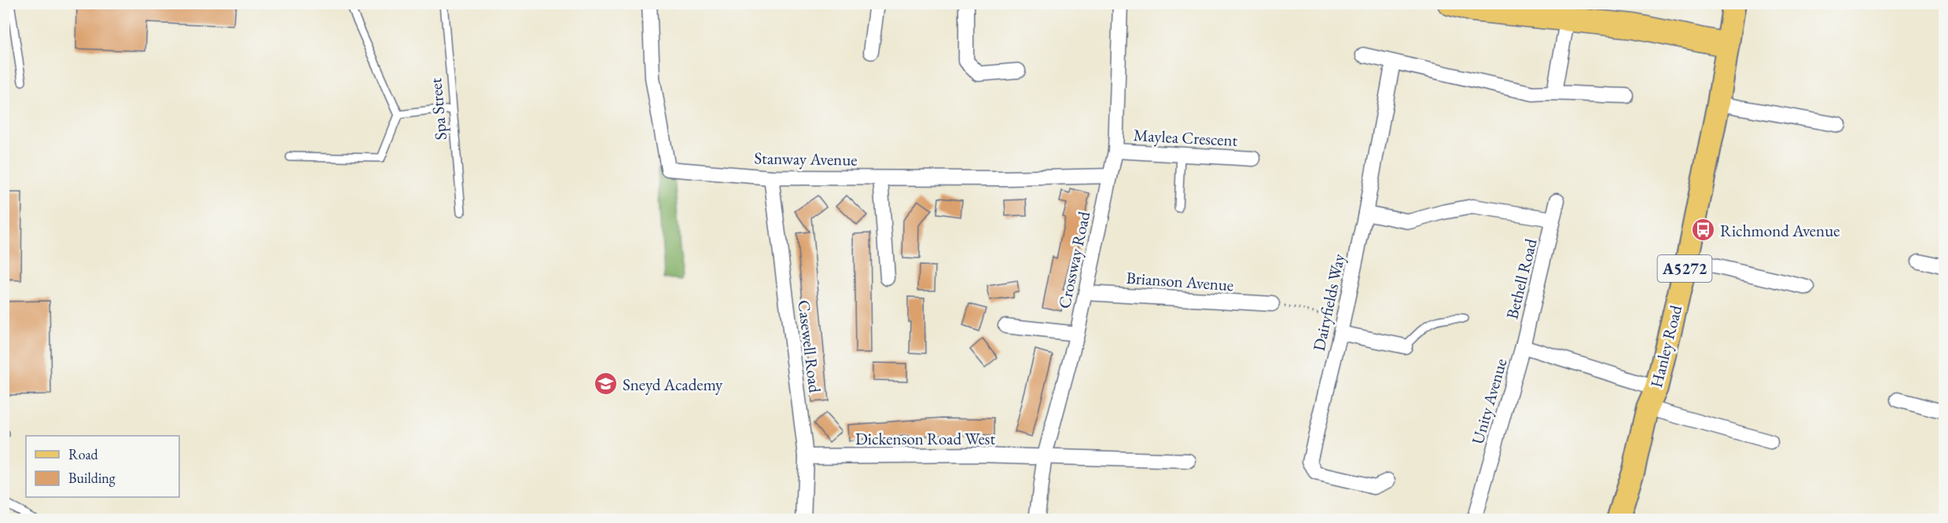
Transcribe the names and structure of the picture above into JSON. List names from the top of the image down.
{
  "streets": {
    "main road": ["A5272", "Hanley Road"],
    "street": [
      "Maylea Crescent",
      "Stanway Avenue",
      "Crossway Road",
      "Bethell Road",
      "Brianson Avenue",
      "Dairyfields Way",
      "Casewell Road",
      "Unity Avenue",
      "Dickenson Road West"
    ],
    "lane": ["Spa Street"]
  },
  "crossings": [
    ["Maylea Crescent", "Crossway Road"],
    ["Stanway Avenue", "Crossway Road"],
    ["Stanway Avenue", "Casewell Road"],
    ["Crossway Road", "Brianson Avenue"],
    ["Crossway Road", "Dickenson Road West"],
    ["Bethell Road", "Dairyfields Way"],
    ["Bethell Road", "Unity Avenue"],
    ["Casewell Road", "Dickenson Road West"],
    ["Hanley Road", "Unity Avenue"]
  ],
  "places": {
    "bus stop": ["Richmond Avenue"],
    "school or university": ["Sneyd Academy"]
  },
  "legend": ["Road", "Building"]
}
